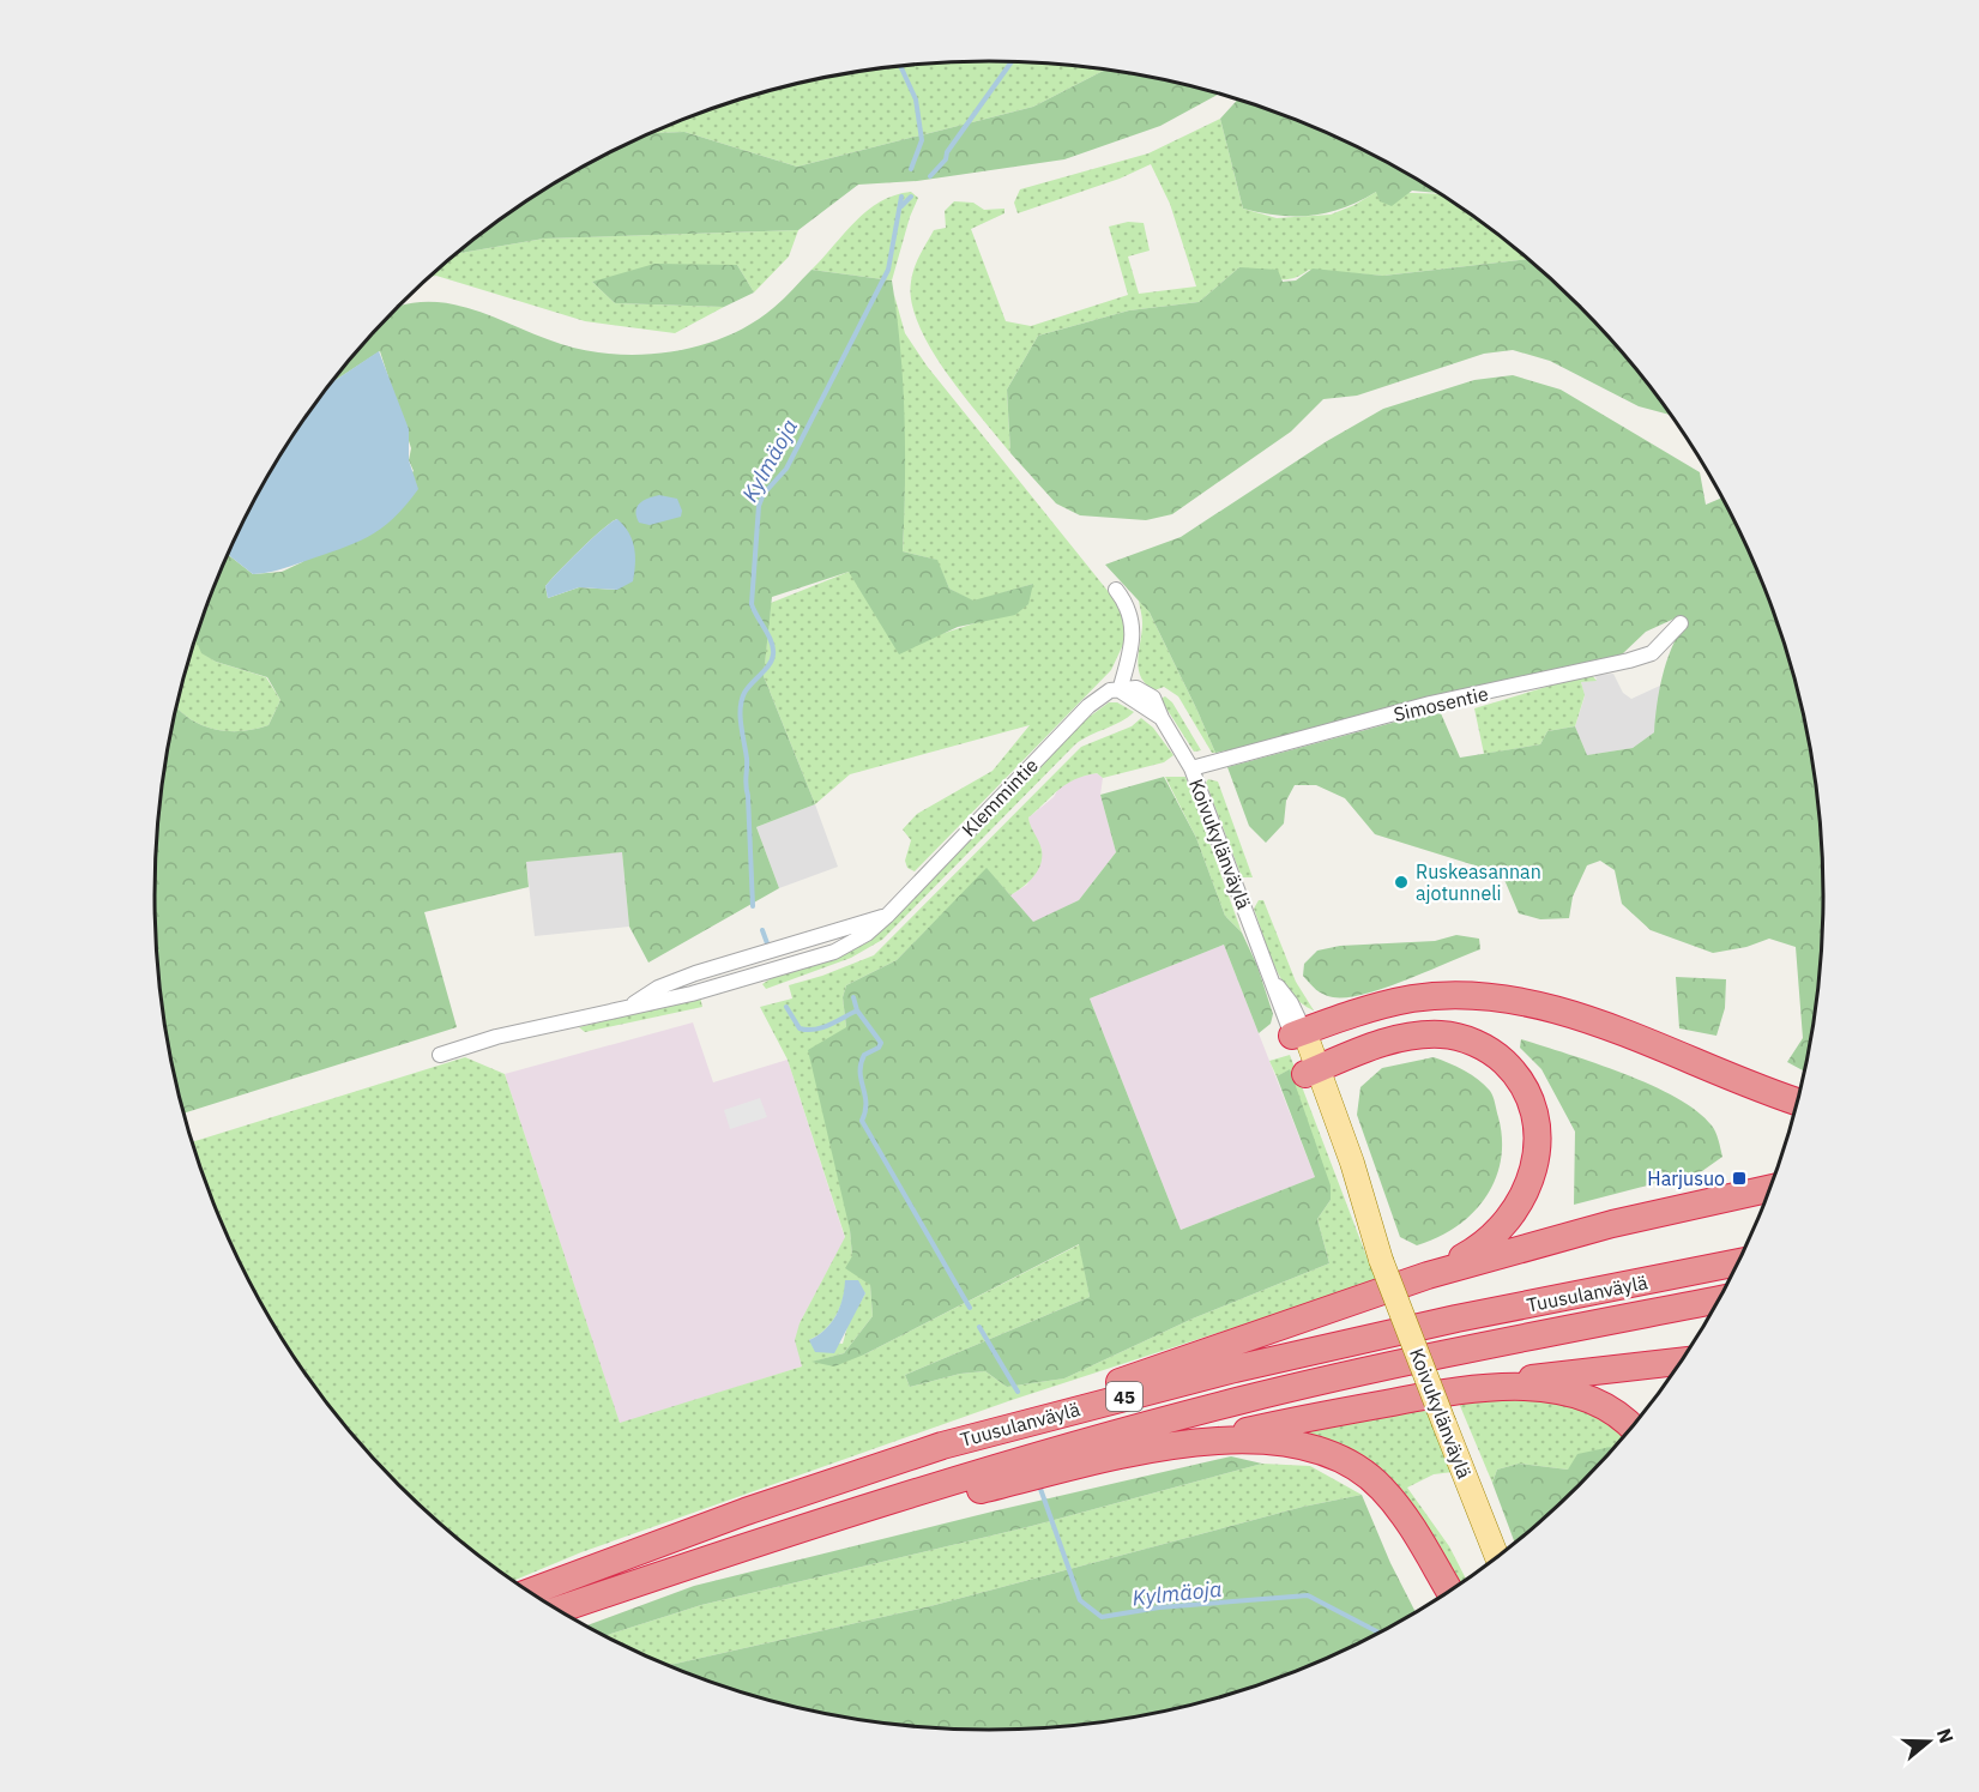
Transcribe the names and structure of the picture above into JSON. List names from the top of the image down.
{
  "streets": {
    "highway": ["Tuusulanväylä", "45"],
    "main road": ["Koivukylänväylä"],
    "street": ["Simosentie", "Klemmintie"]
  },
  "crossings": [
    ["Simosentie", "Koivukylänväylä"],
    ["Klemmintie", "Koivukylänväylä"]
  ],
  "water": ["Kylmäoja"],
  "places": {
    "other": ["Ruskeasannan ajotunneli"],
    "transit": ["Harjusuo"]
  },
  "north": "right"
}
